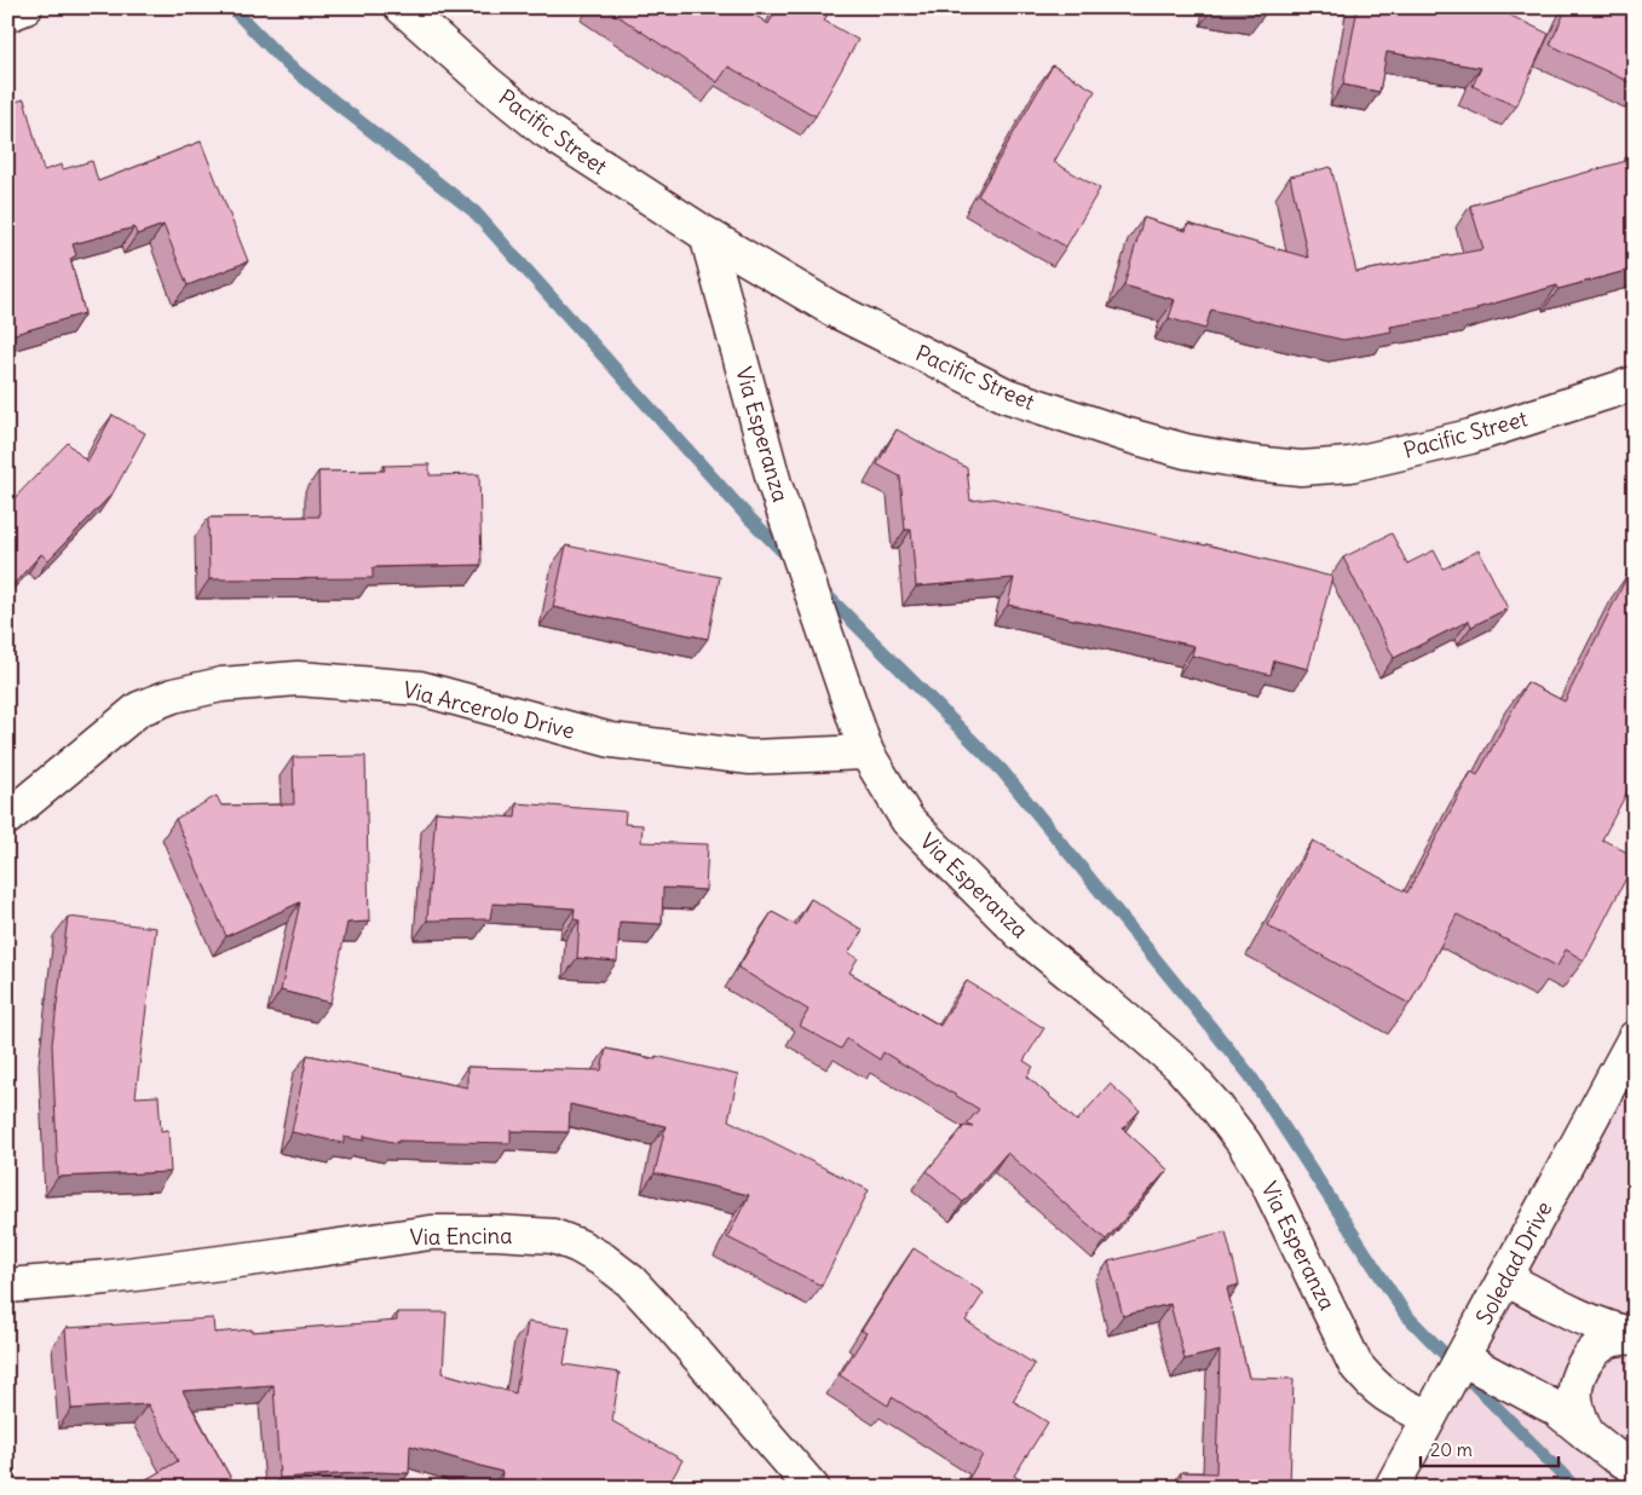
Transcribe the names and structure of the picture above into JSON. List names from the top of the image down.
{
  "streets": {
    "street": [
      "Pacific Street",
      "Via Esperanza",
      "Via Arcerolo Drive",
      "Via Encina",
      "Soledad Drive"
    ]
  },
  "crossings": [
    ["Pacific Street", "Via Esperanza"],
    ["Via Esperanza", "Via Arcerolo Drive"],
    ["Via Esperanza", "Soledad Drive"]
  ],
  "scale_bar": "20 m"
}
